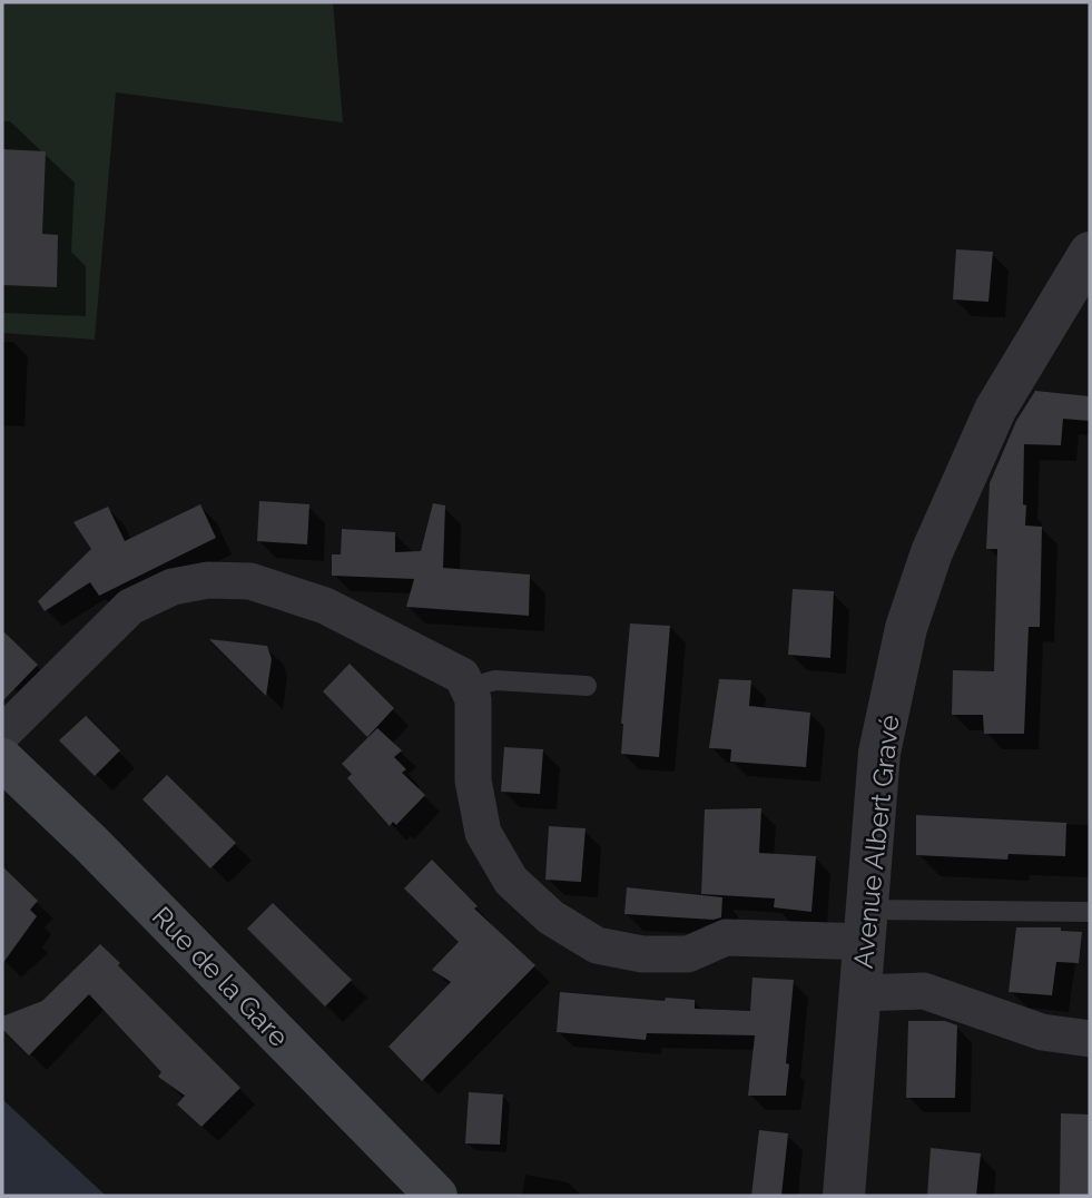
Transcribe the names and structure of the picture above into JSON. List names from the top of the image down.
{
  "streets": {
    "main road": ["Rue de la Gare"],
    "street": ["Avenue Albert Gravé"]
  }
}
